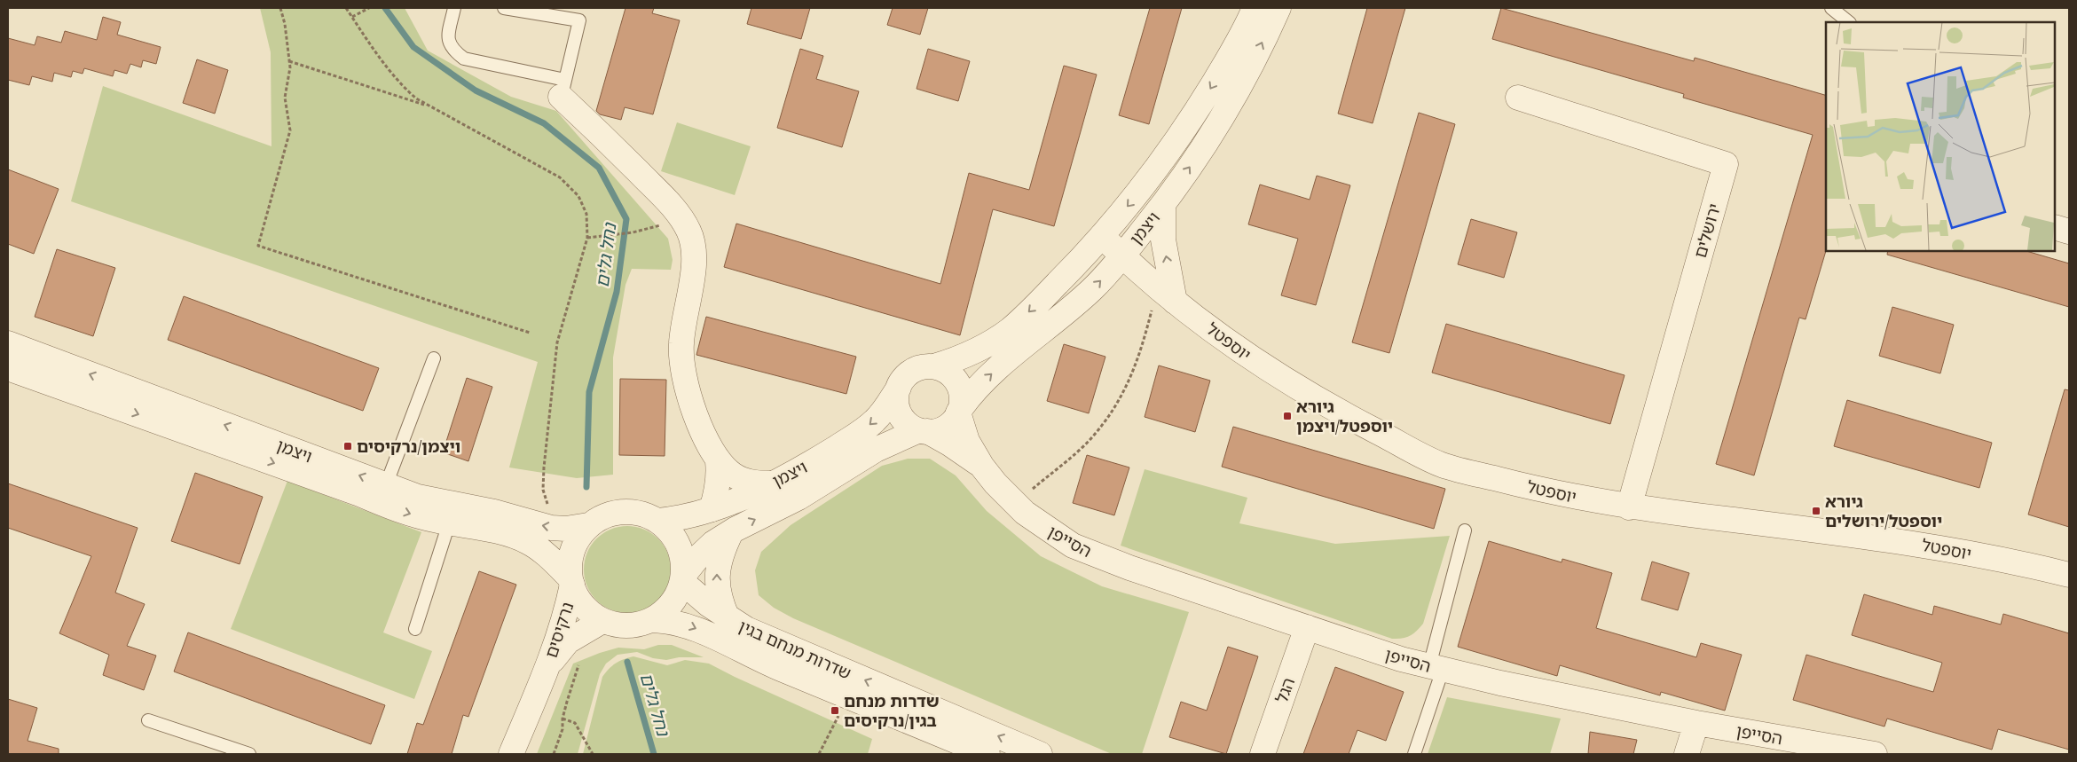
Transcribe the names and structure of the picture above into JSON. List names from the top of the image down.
{
  "streets": {
    "street": [
      "ויצמן",
      "ירושלים",
      "יוספטל",
      "הסייפן",
      "נרקיסים",
      "שדרות מנחם בגין",
      "הגל"
    ]
  },
  "crossings": [
    ["ויצמן", "יוספטל"],
    ["ויצמן", "הסייפן"],
    ["ויצמן", "נרקיסים"],
    ["ויצמן", "שדרות מנחם בגין"],
    ["ירושלים", "יוספטל"],
    ["הסייפן", "הגל"],
    ["נרקיסים", "שדרות מנחם בגין"]
  ],
  "water": ["נחל גלים"],
  "places": {
    "transit": [
      "גיורא יוספטל/ויצמן",
      "ויצמן/נרקיסים",
      "גיורא יוספטל/ירושלים",
      "שדרות מנחם בגין/נרקיסים"
    ]
  }
}
